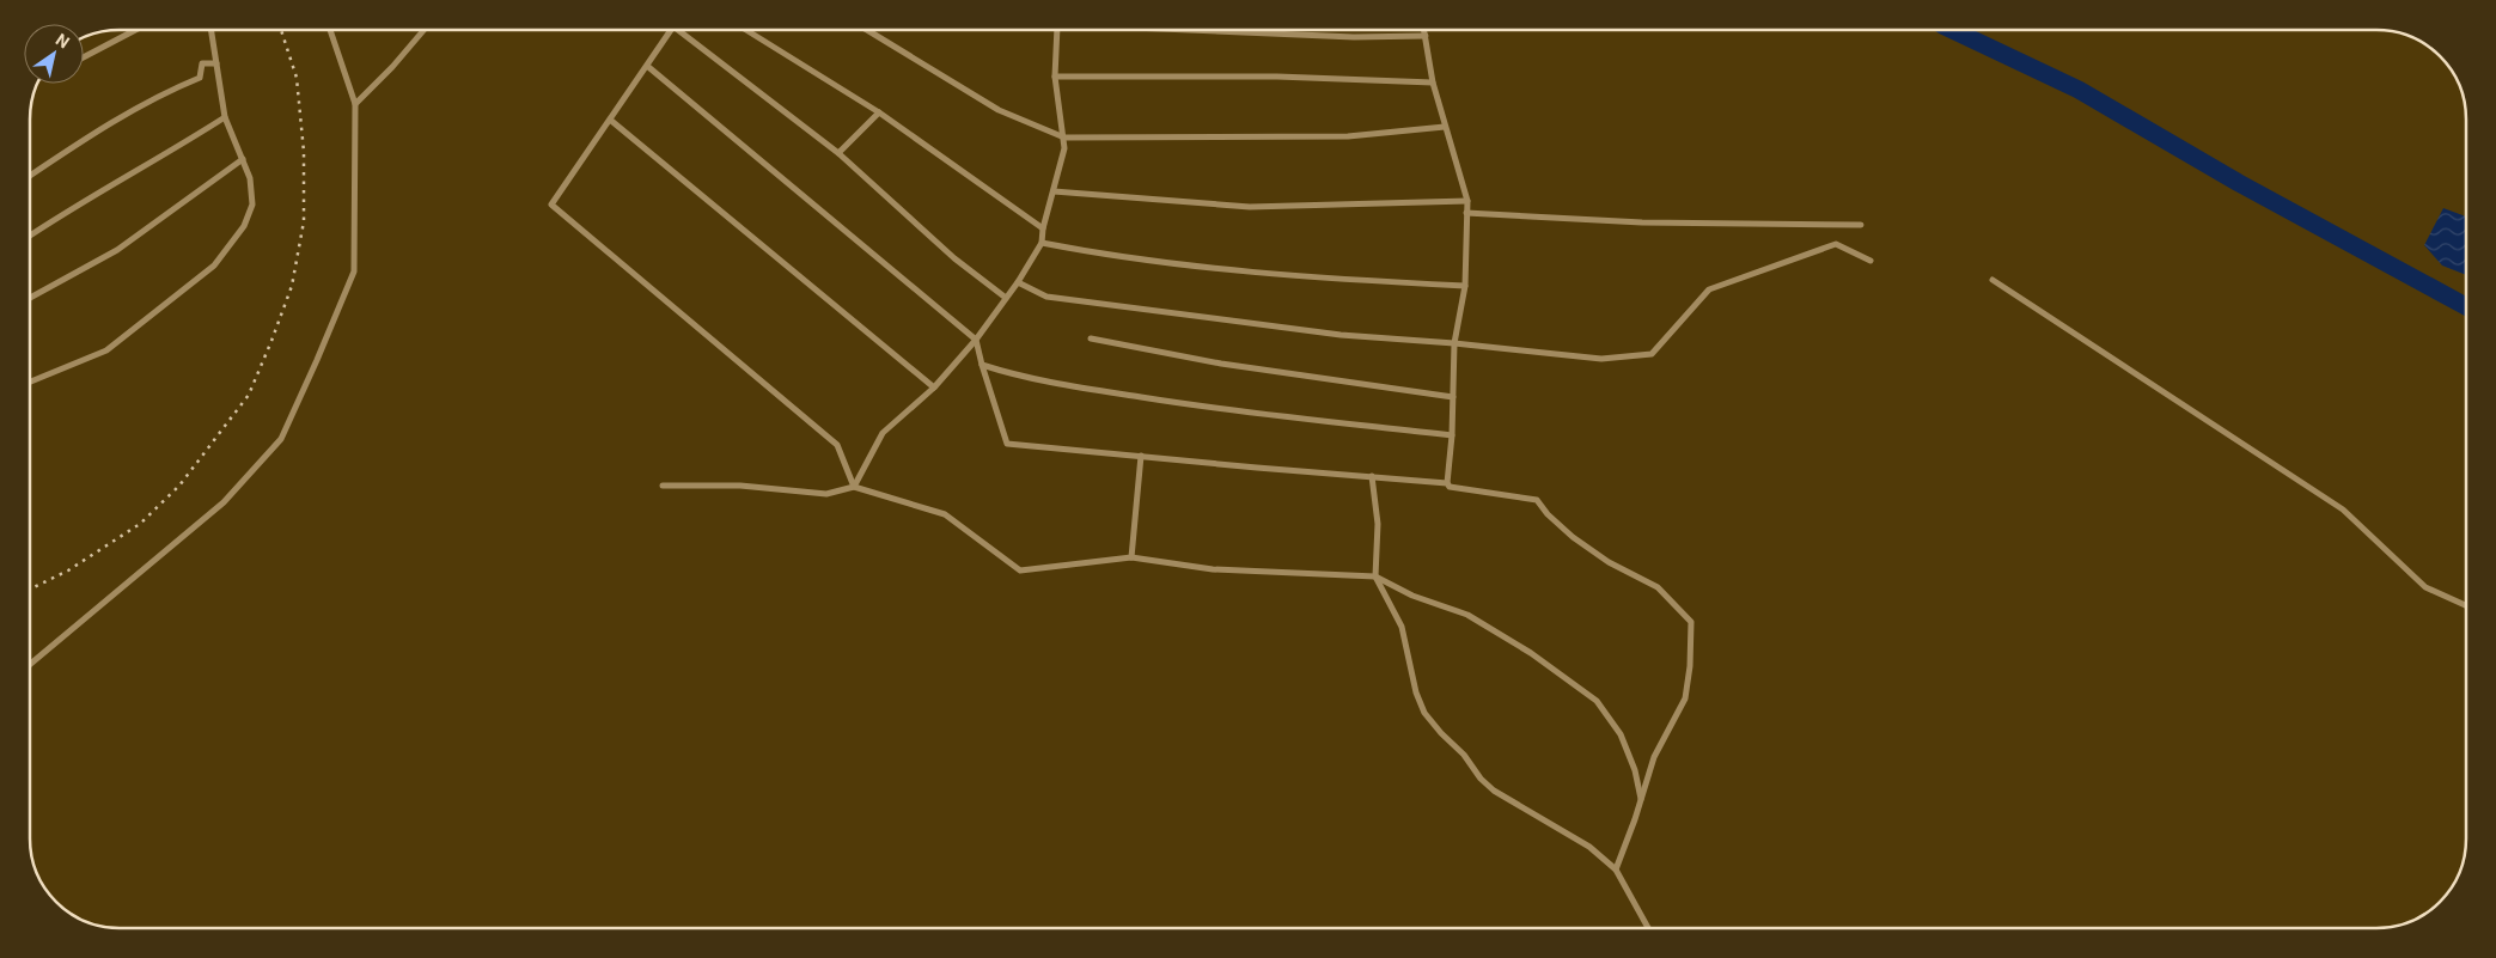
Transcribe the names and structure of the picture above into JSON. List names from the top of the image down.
{
  "north": "top right"
}
